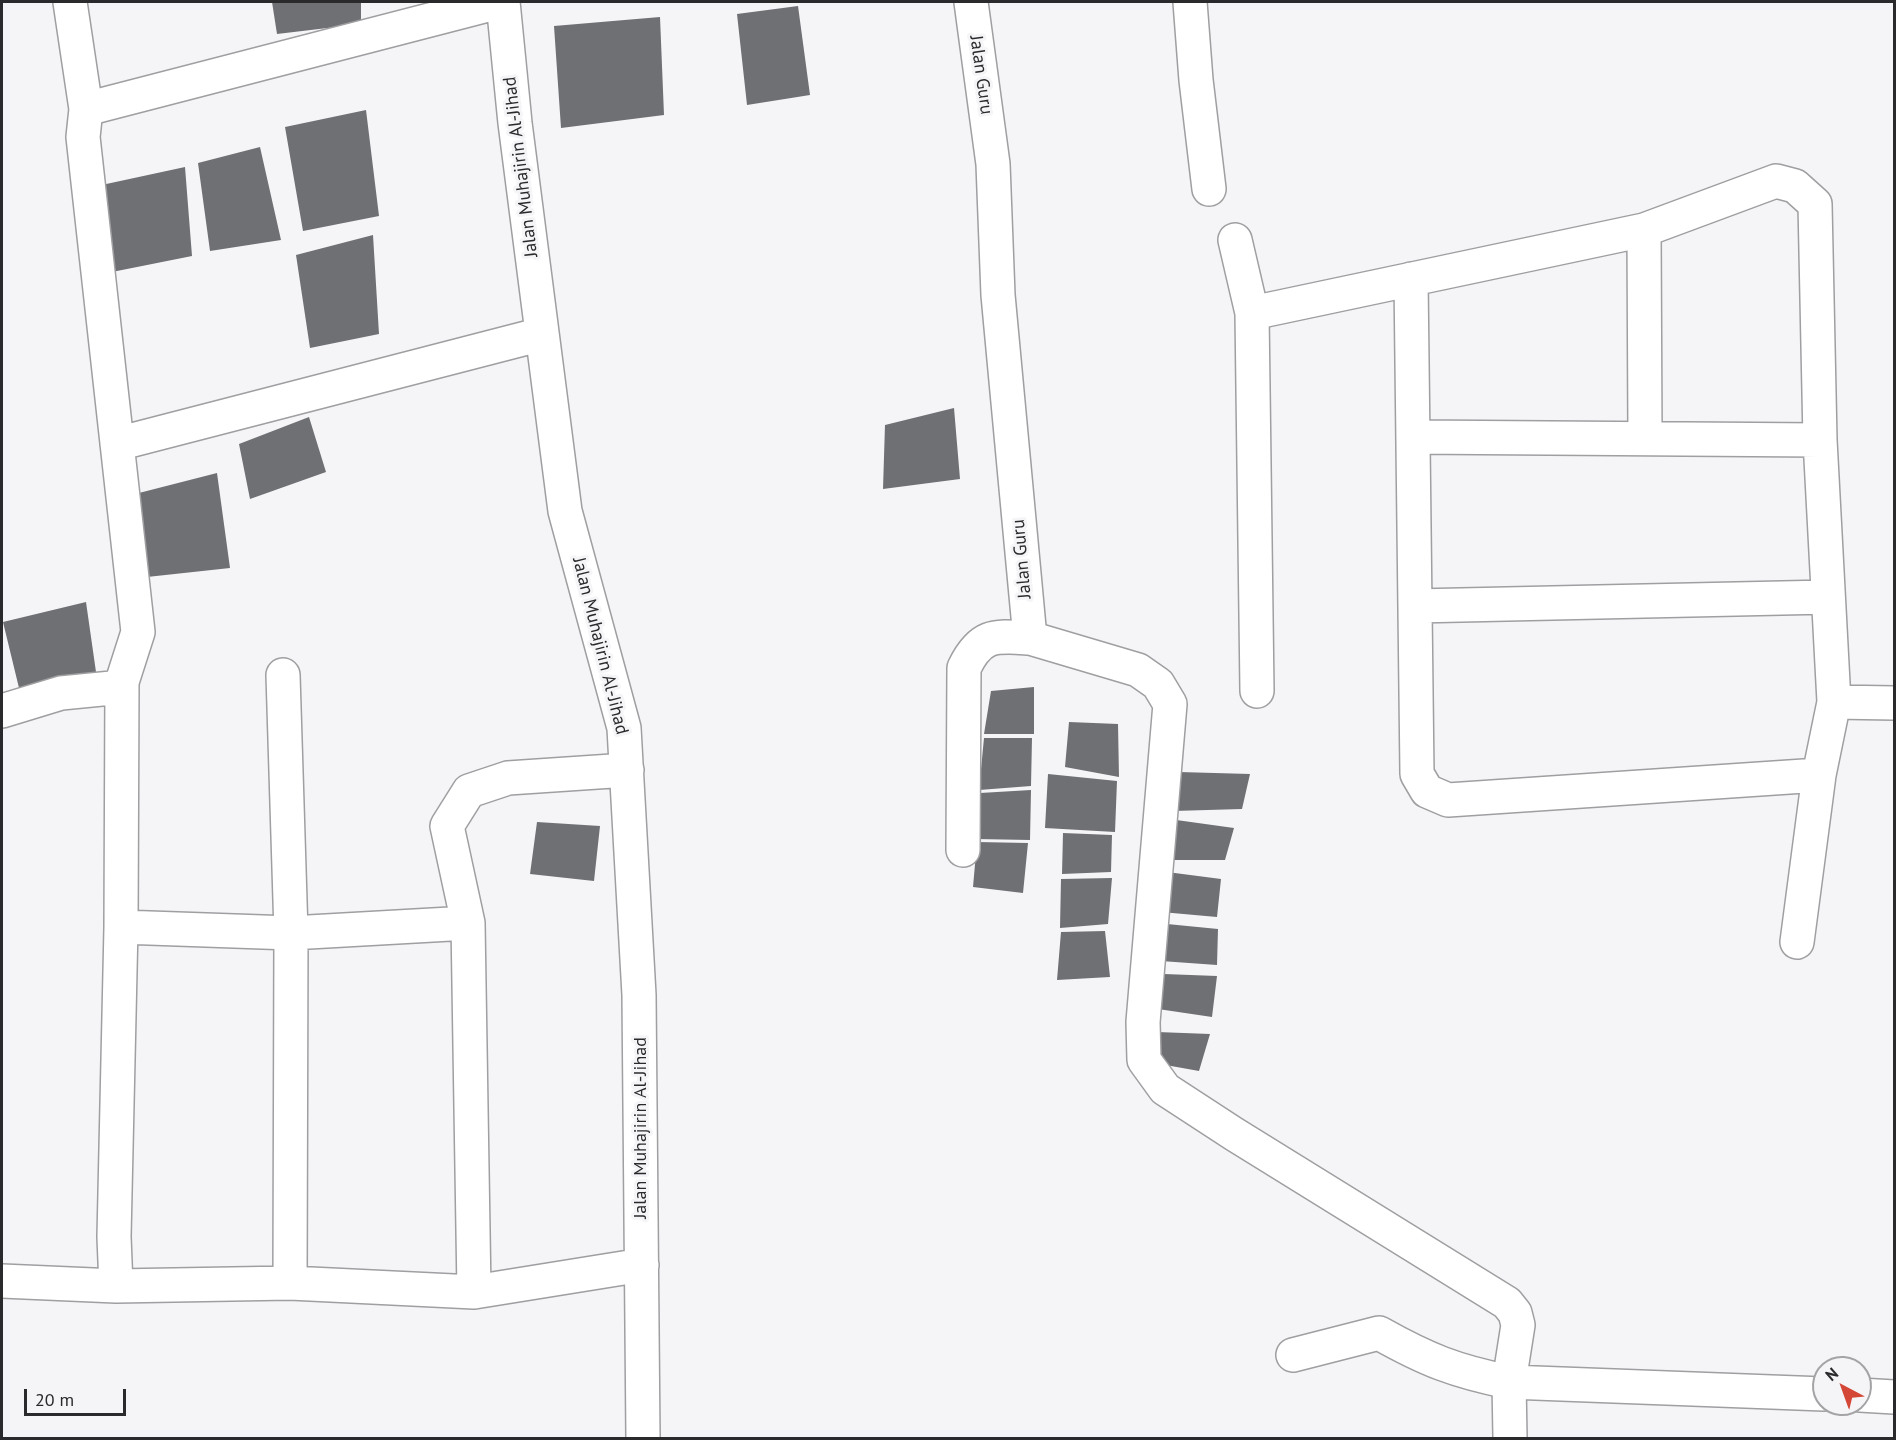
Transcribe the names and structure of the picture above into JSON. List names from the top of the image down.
{
  "streets": {
    "street": ["Jalan Guru", "Jalan Muhajirin Al-Jihad"]
  },
  "scale_bar": "20 m",
  "north": "top left"
}
